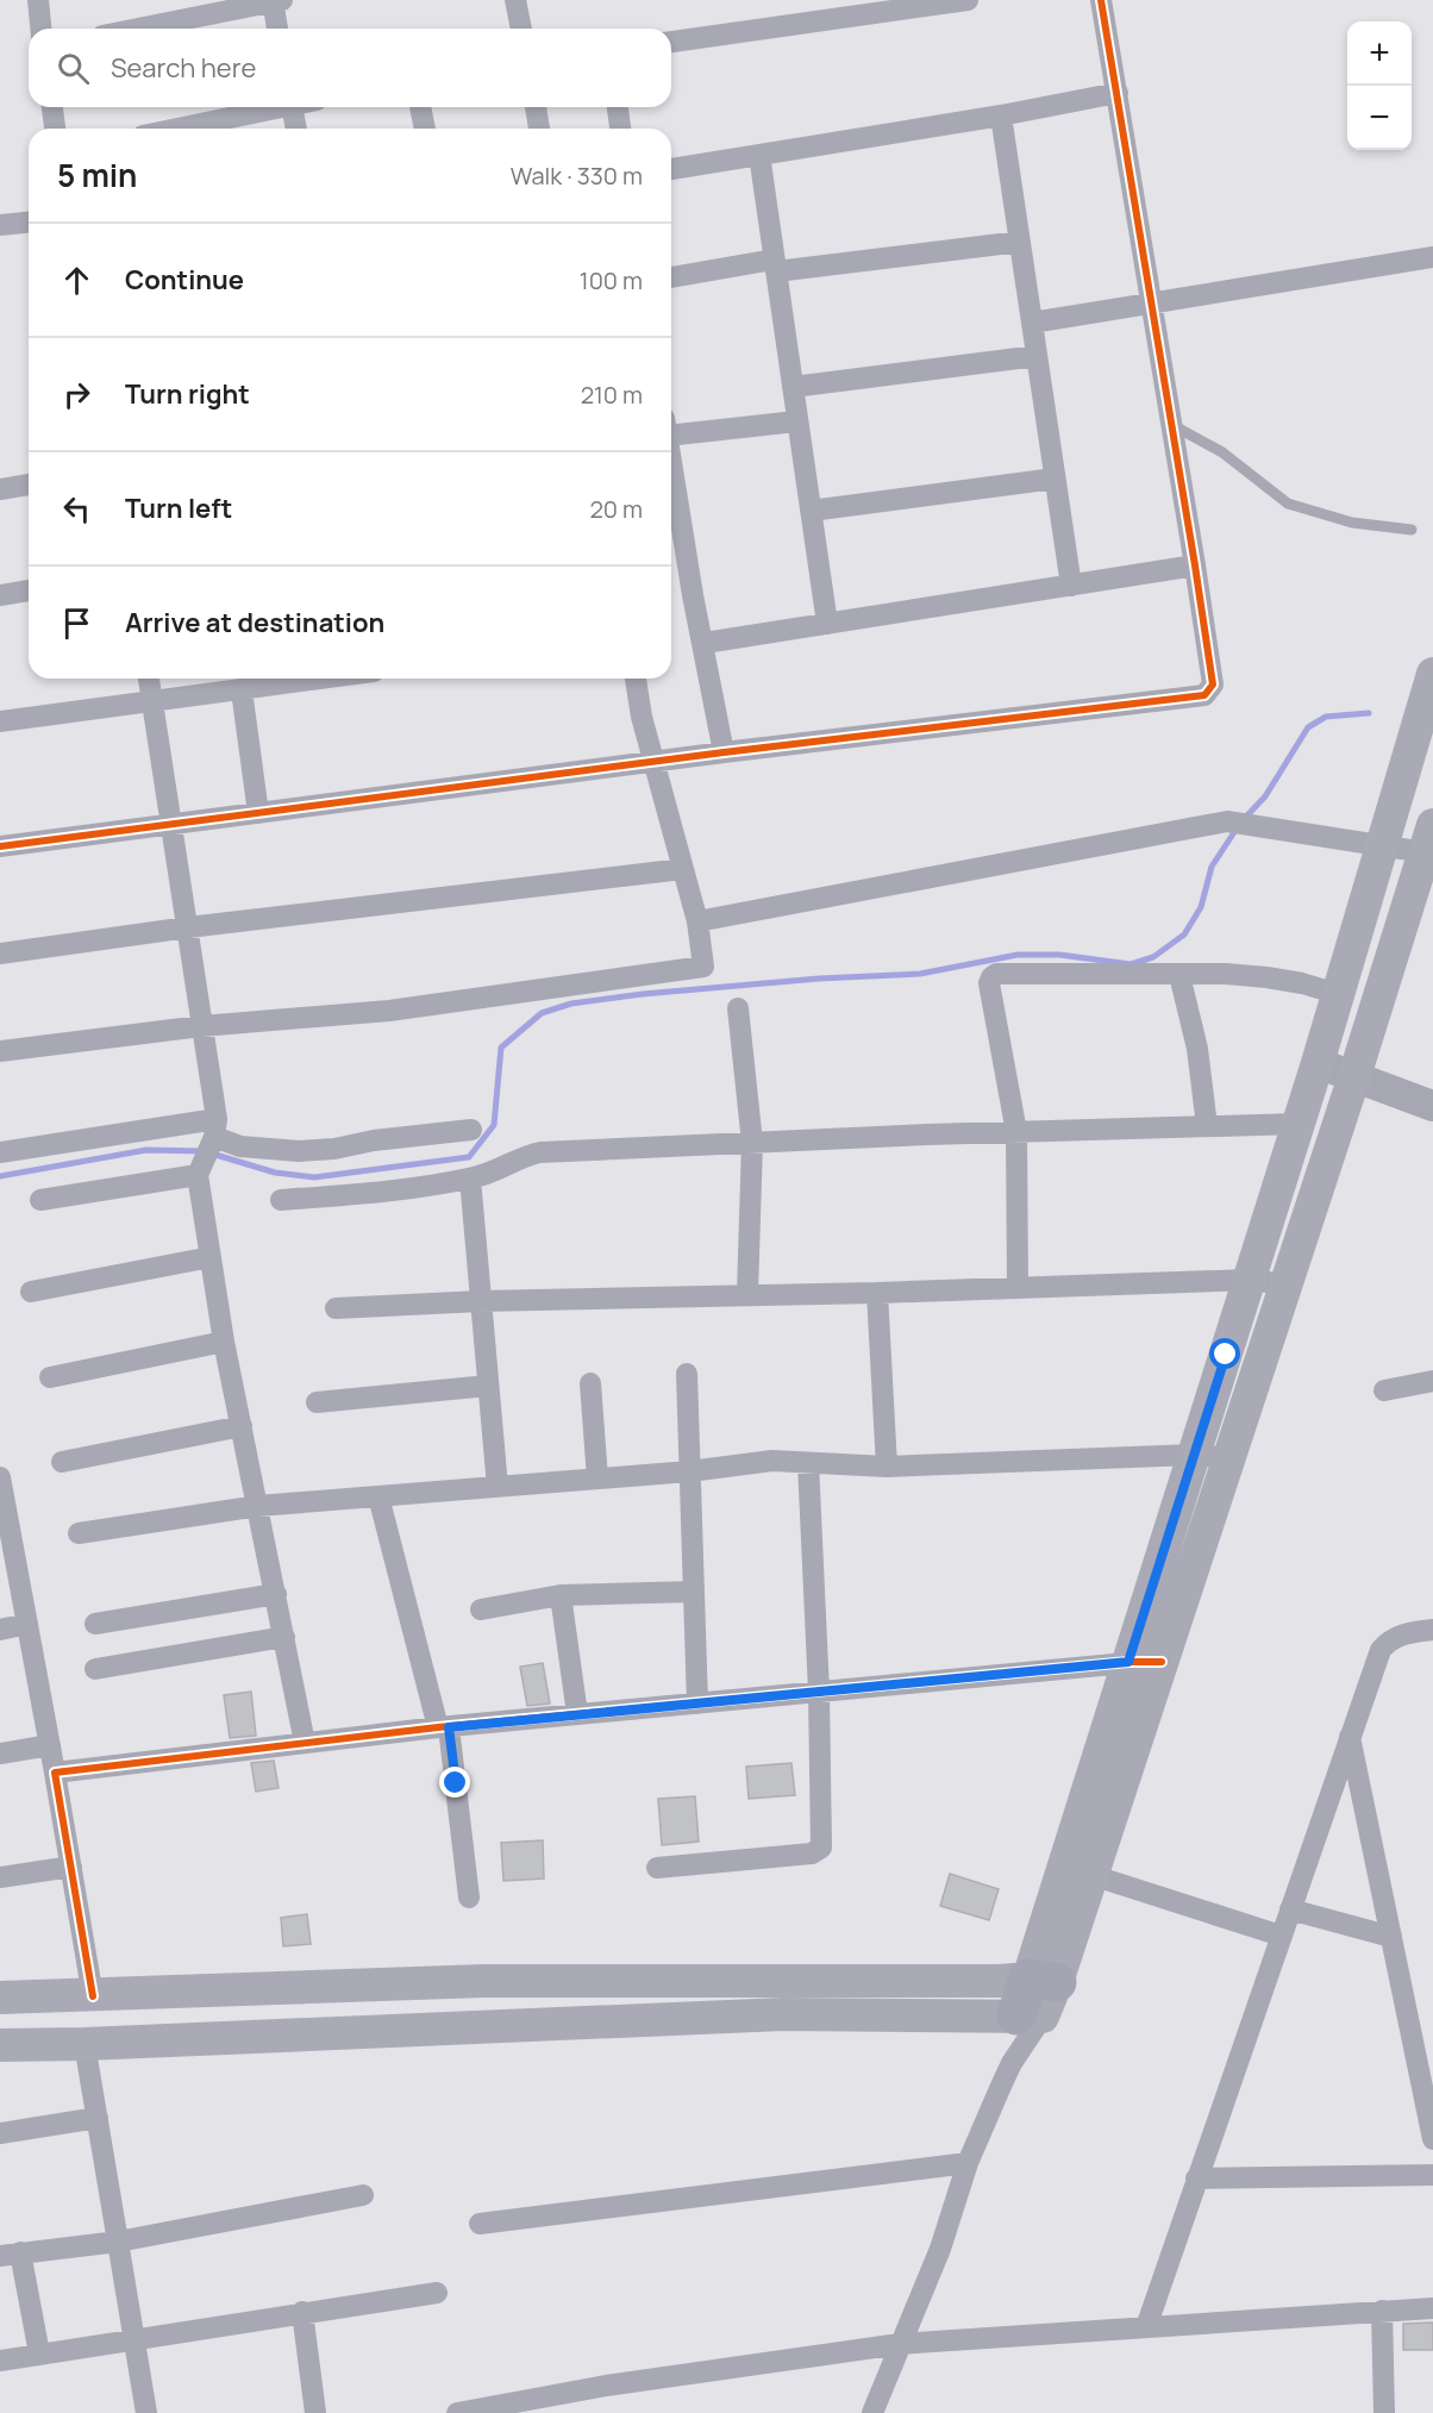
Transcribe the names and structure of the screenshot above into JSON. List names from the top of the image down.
{
  "page": {
    "map_buttons": ["+", "−"],
    "search": "Search here",
    "heading": ["5 min", "Walk · 330 m"],
    "list": [
      ["Continue", "100 m"],
      ["Turn right", "210 m"],
      ["Turn left", "20 m"],
      "Arrive at destination"
    ]
  }
}
